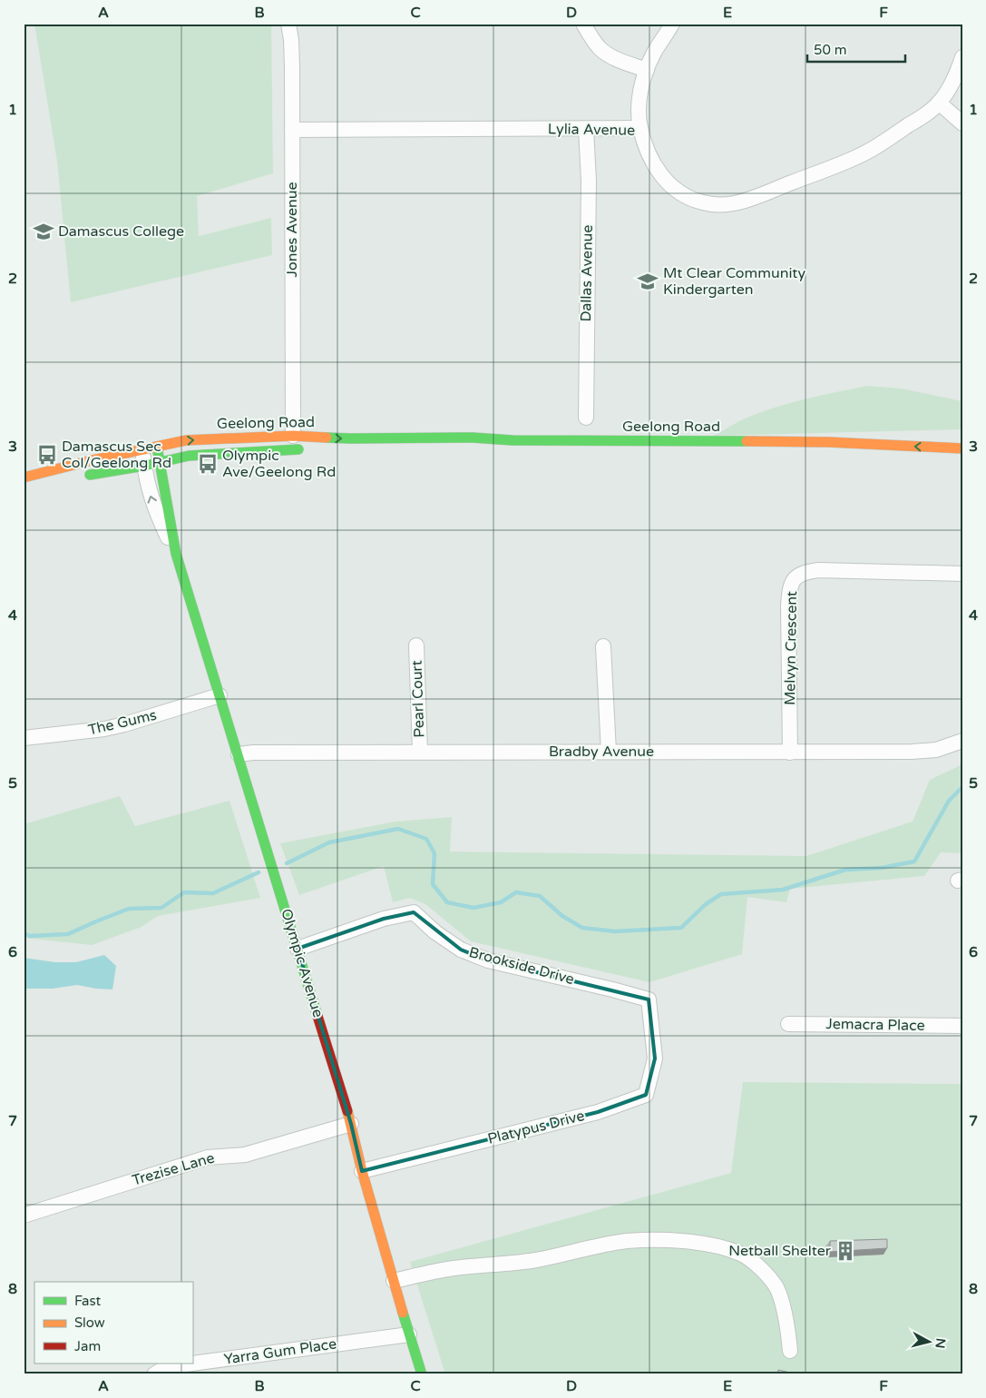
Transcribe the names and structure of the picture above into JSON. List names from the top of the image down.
{
  "streets": {
    "main road": ["Geelong Road", "Olympic Avenue"],
    "street": [
      "Lylia Avenue",
      "Jones Avenue",
      "Dallas Avenue",
      "Melvyn Crescent",
      "Pearl Court",
      "The Gums",
      "Bradby Avenue",
      "Brookside Drive",
      "Jemacra Place",
      "Platypus Drive",
      "Trezise Lane",
      "Yarra Gum Place"
    ]
  },
  "crossings": [
    ["Lylia Avenue", "Jones Avenue"],
    ["Lylia Avenue", "Dallas Avenue"],
    ["Jones Avenue", "Geelong Road"],
    ["Geelong Road", "Olympic Avenue"],
    ["Melvyn Crescent", "Bradby Avenue"],
    ["Pearl Court", "Bradby Avenue"],
    ["The Gums", "Olympic Avenue"],
    ["Bradby Avenue", "Olympic Avenue"],
    ["Olympic Avenue", "Brookside Drive"],
    ["Olympic Avenue", "Platypus Drive"],
    ["Olympic Avenue", "Trezise Lane"],
    ["Olympic Avenue", "Yarra Gum Place"],
    ["Brookside Drive", "Platypus Drive"]
  ],
  "places": {
    "school or university": ["Damascus College", "Mt Clear Community Kindergarten"],
    "bus stop": ["Damascus Sec Col/Geelong Rd", "Olympic Ave/Geelong Rd"],
    "building": ["Netball Shelter"]
  },
  "legend": ["Fast", "Slow", "Jam"],
  "scale_bar": "50 m",
  "north": "right",
  "grid": {
    "columns": [
      "A",
      "B",
      "C",
      "D",
      "E",
      "F"
    ],
    "rows": [
      "1",
      "2",
      "3",
      "4",
      "5",
      "6",
      "7",
      "8"
    ]
  }
}
